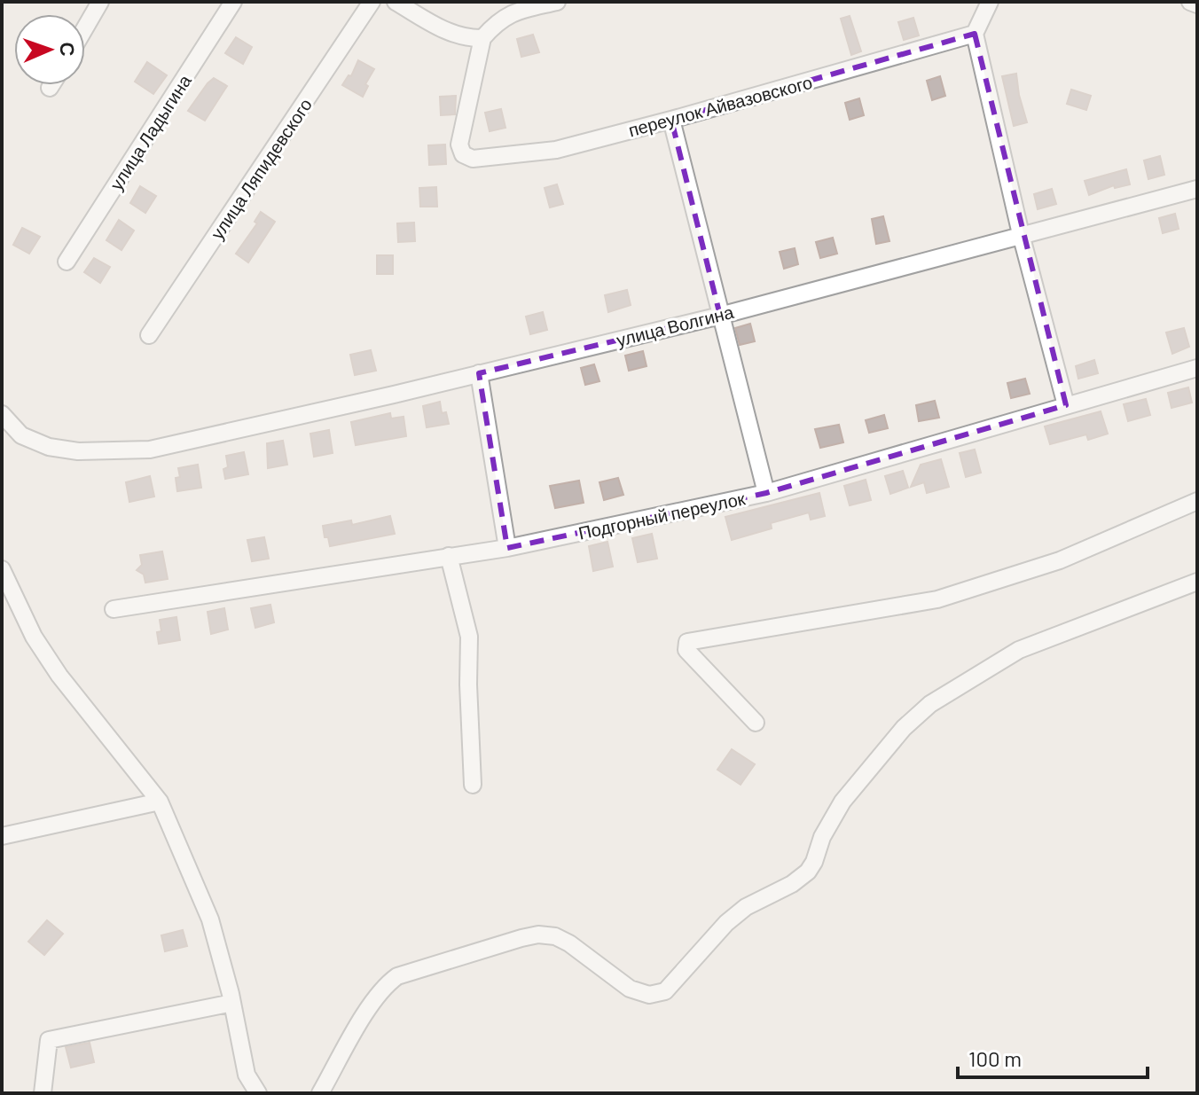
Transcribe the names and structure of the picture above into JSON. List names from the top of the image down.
{
  "streets": {
    "street": [
      "переулок Айвазовского",
      "улица Ладыгина",
      "улица Ляпидевского",
      "улица Волгина",
      "Подгорный переулок"
    ]
  },
  "scale_bar": "100 m",
  "north": "right"
}
